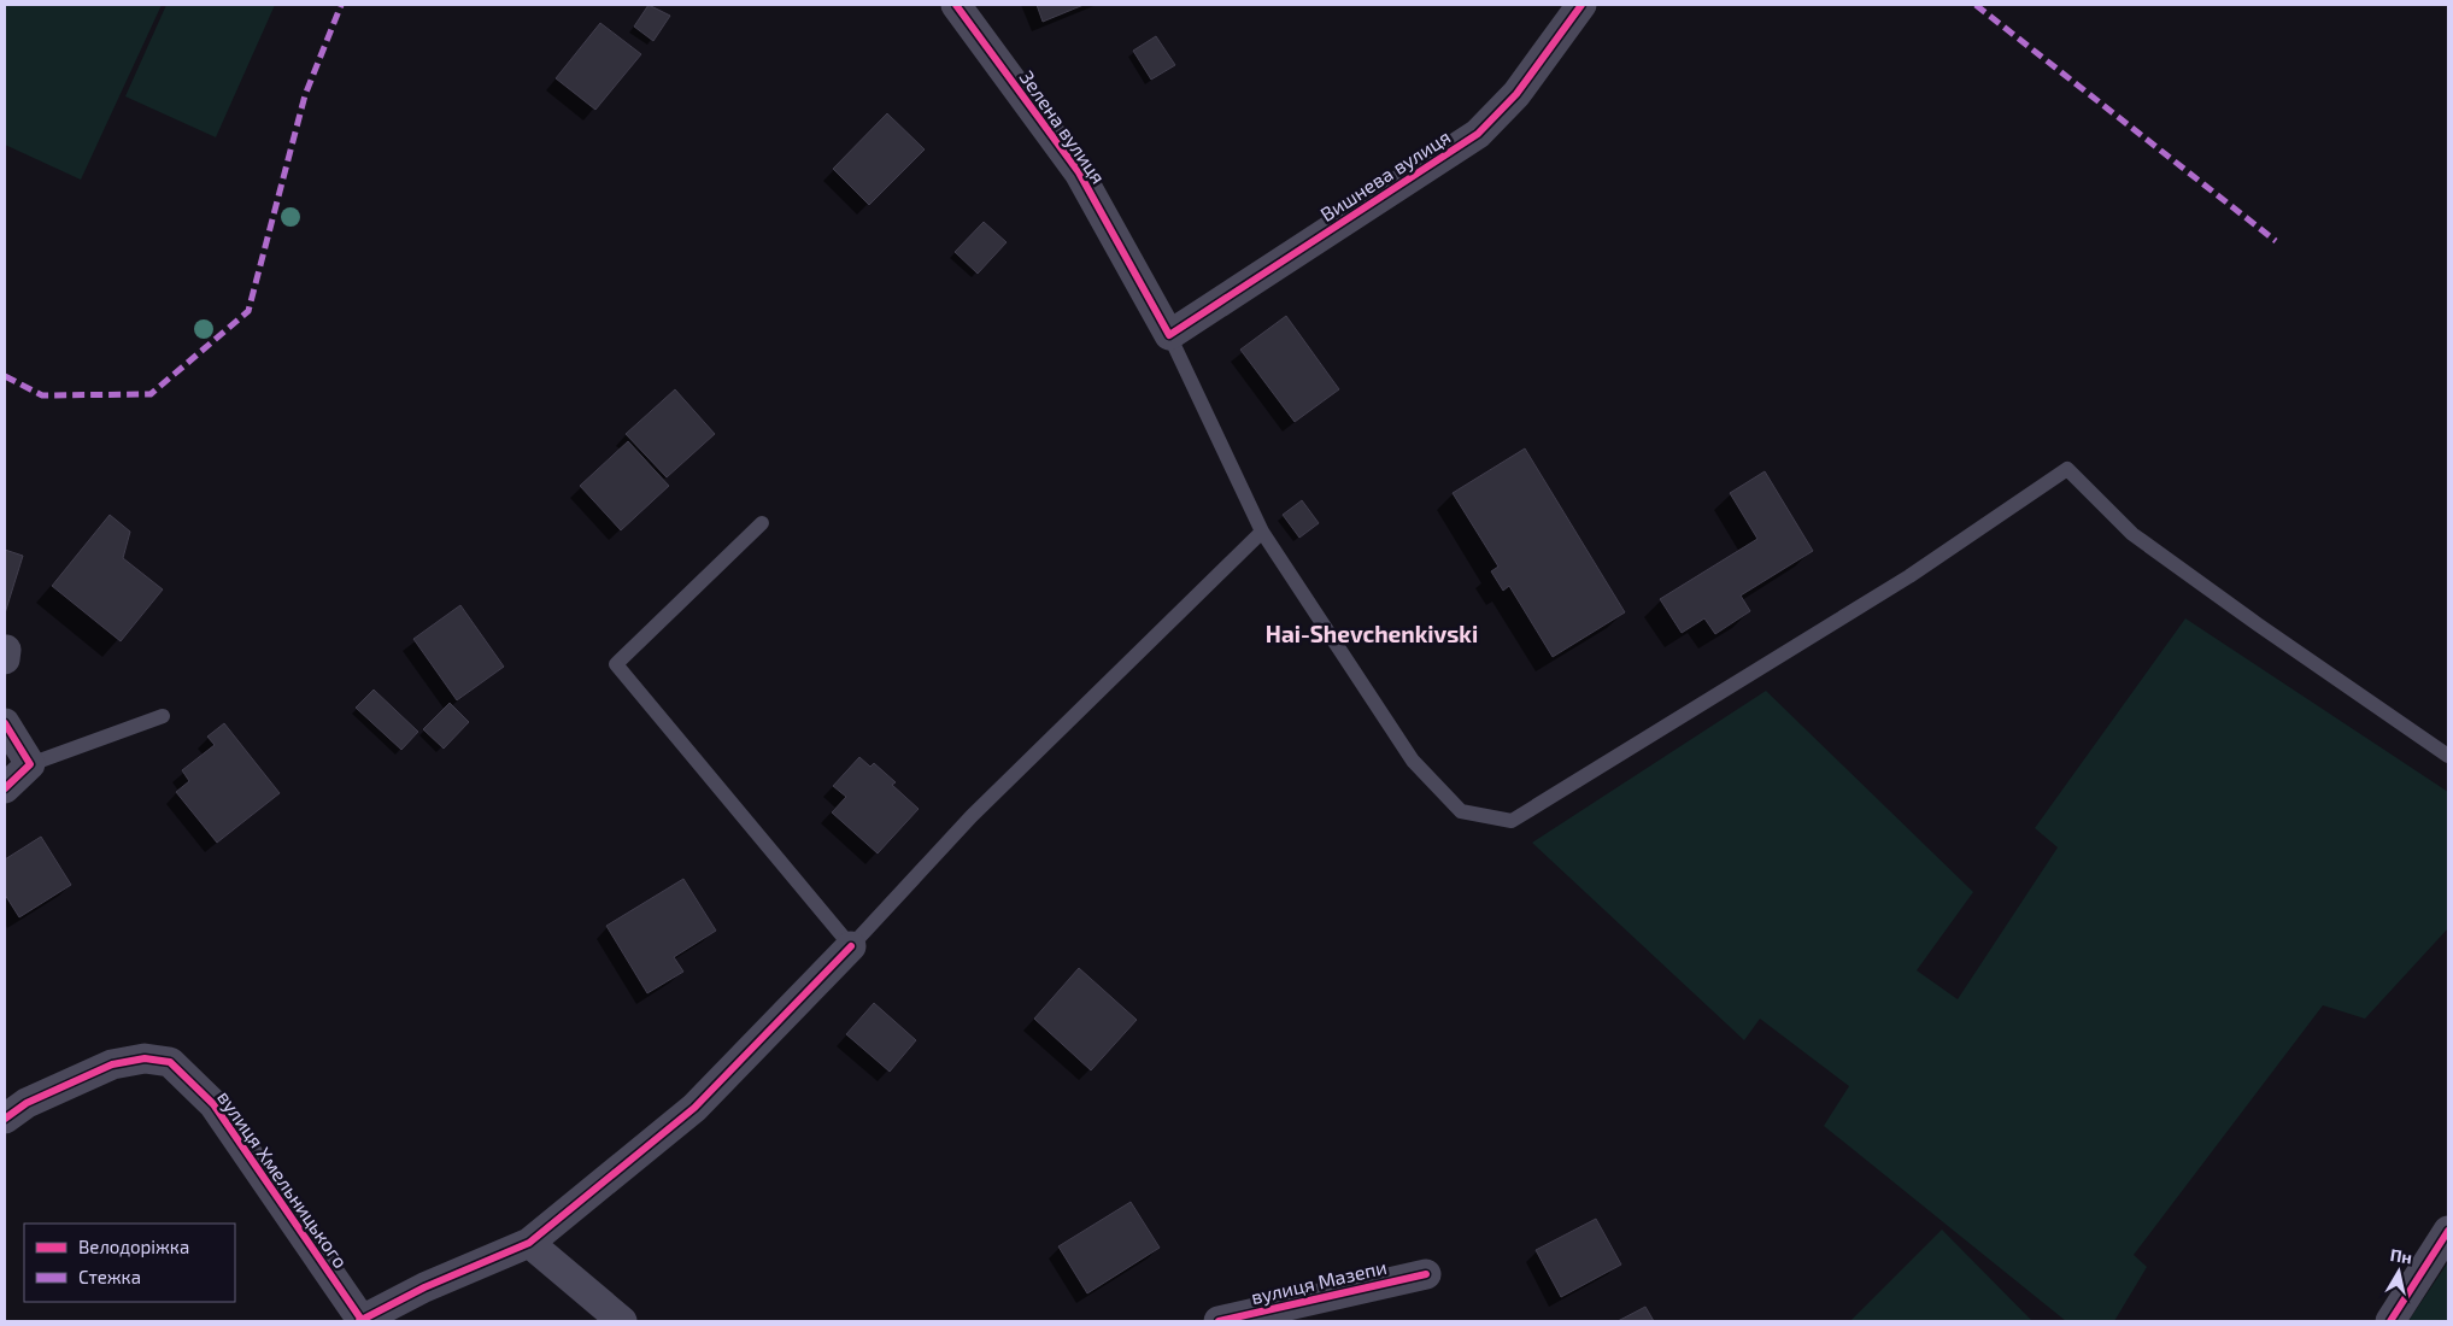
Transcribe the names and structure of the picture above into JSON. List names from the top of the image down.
{
  "streets": {
    "street": [
      "Зелена вулиця",
      "Вишнева вулиця",
      "вулиця Хмельницького",
      "вулиця Мазепи"
    ]
  },
  "crossings": [
    ["Зелена вулиця", "Вишнева вулиця"]
  ],
  "districts": ["Hai-Shevchenkivski"],
  "legend": ["Велодоріжка", "Стежка"],
  "north": "top"
}
